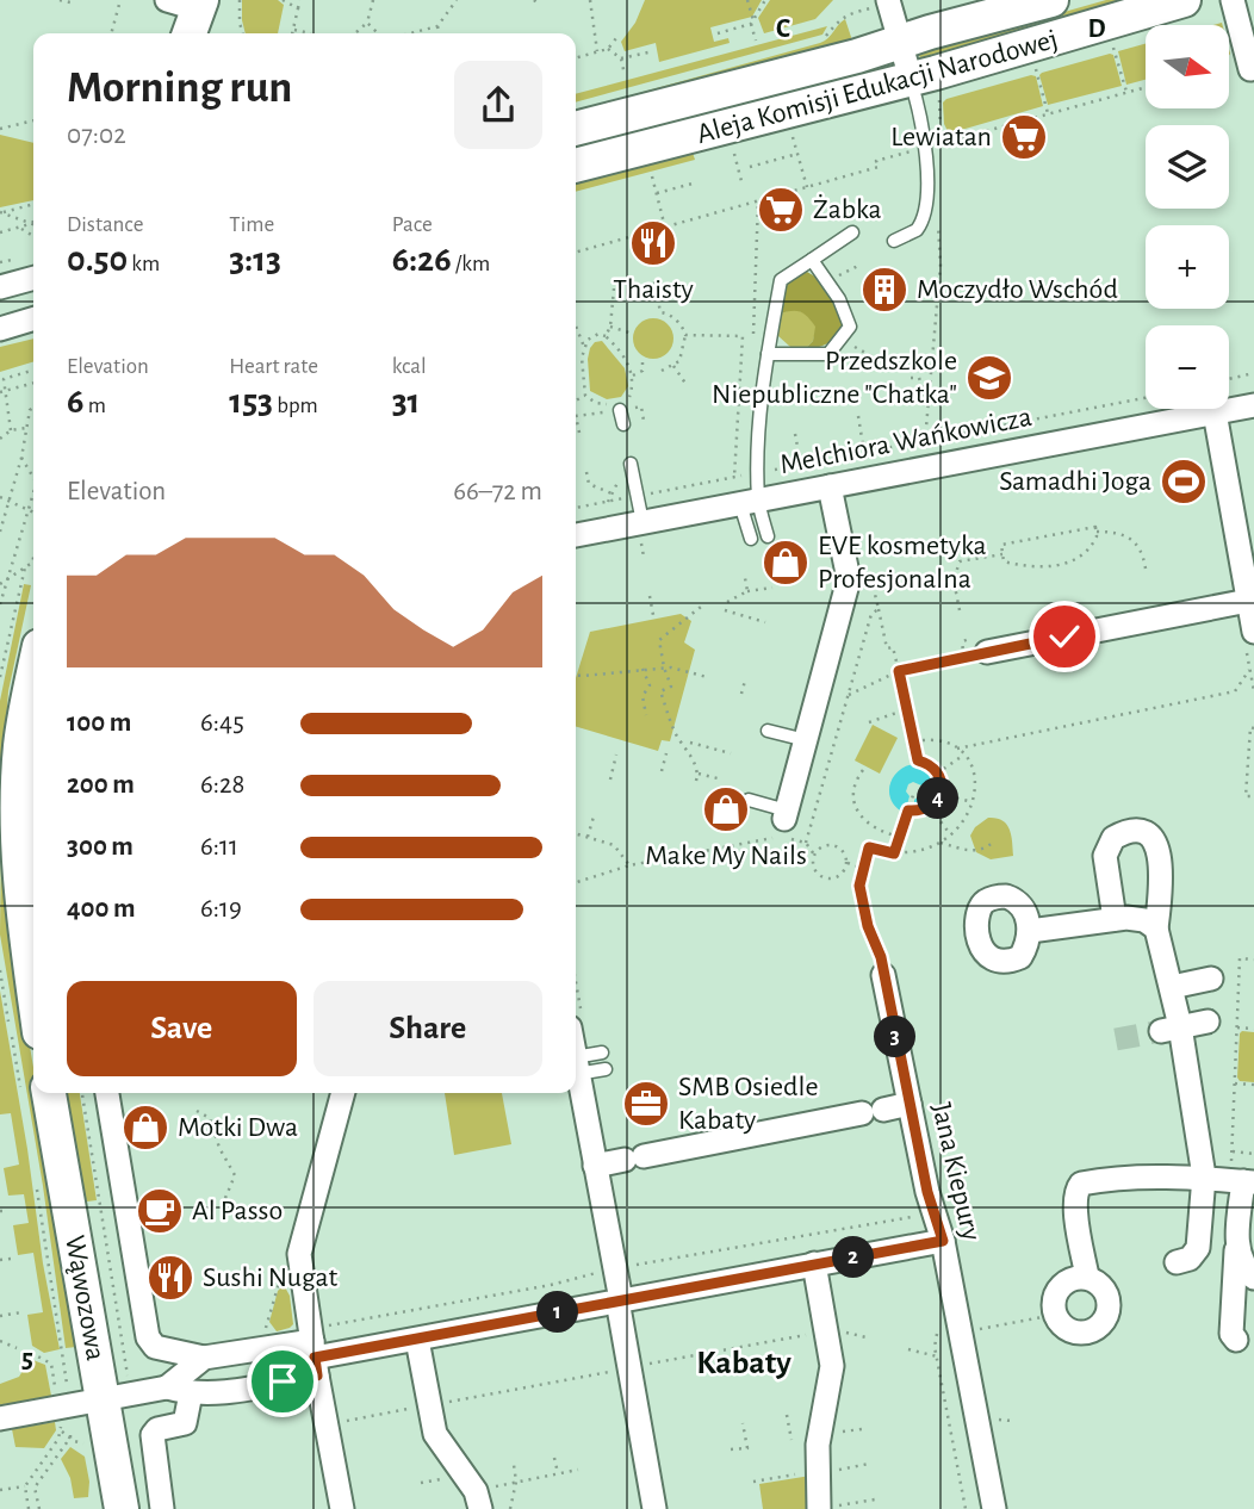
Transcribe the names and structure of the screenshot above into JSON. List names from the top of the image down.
{
  "streets": {
    "street": [
      "Aleja Komisji Edukacji Narodowej",
      "Melchiora Wańkowicza",
      "Jana Kiepury",
      "Wąwozowa"
    ]
  },
  "districts": ["Kabaty"],
  "places": {
    "supermarket": ["Lewiatan", "Żabka"],
    "restaurant": ["Thaisty", "Sushi Nugat"],
    "building": ["Moczydło Wschód"],
    "school or university": ["Przedszkole Niepubliczne \"Chatka\""],
    "sports": ["Samadhi Joga"],
    "shop": ["EVE kosmetyka Profesjonalna", "Make My Nails", "Motki Dwa"],
    "office": ["SMB Osiedle Kabaty"],
    "cafe": ["Al Passo"]
  },
  "north": "right",
  "page": {
    "map_buttons": ["+", "−"],
    "heading": ["Morning run", "07:02"],
    "stats": [
      ["Distance", "0.50 km"],
      ["Time", "3:13"],
      ["Pace", "6:26 /km"],
      ["Elevation", "6 m"],
      ["Heart rate", "153 bpm"],
      ["kcal", "31"]
    ],
    "chart": ["Elevation", "66–72 m"],
    "list": [
      {
        "name": "100 m",
        "note": "6:45"
      },
      {
        "name": "200 m",
        "note": "6:28"
      },
      {
        "name": "300 m",
        "note": "6:11"
      },
      {
        "name": "400 m",
        "note": "6:19"
      }
    ],
    "pins": [
      "4",
      "3",
      "2",
      "1"
    ],
    "buttons": ["Save", "Share"]
  },
  "grid": {
    "columns": ["C", "D"],
    "rows": ["5"]
  }
}
